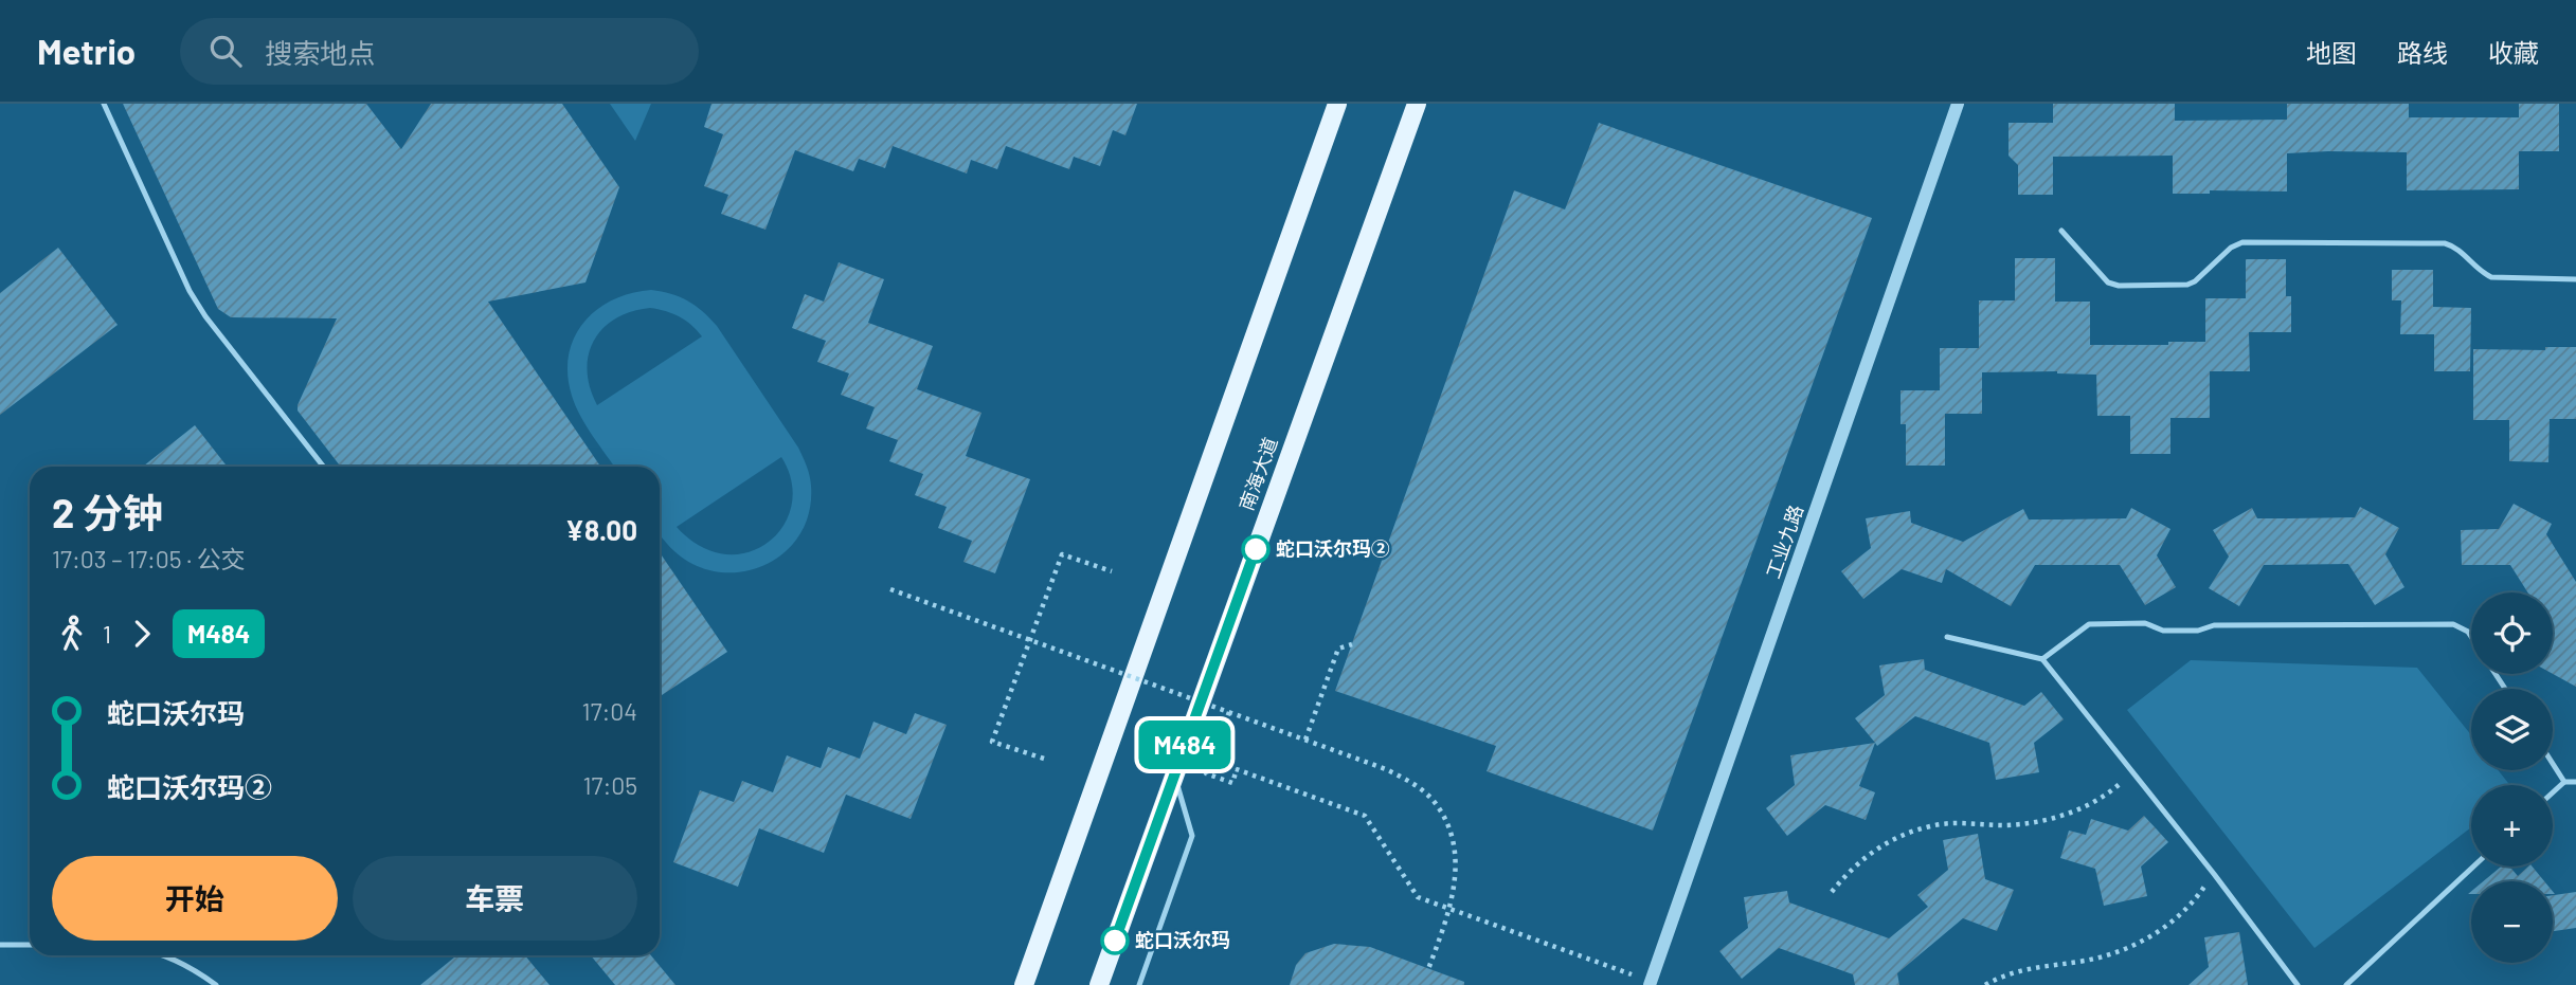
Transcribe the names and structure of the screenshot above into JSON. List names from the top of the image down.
{
  "streets": {
    "main road": ["南海大道"],
    "street": ["工业九路"]
  },
  "places": ["蛇口沃尔玛②", "蛇口沃尔玛"],
  "lines": ["bus line M484"],
  "page": {
    "header": "Metrio",
    "search": "搜索地点",
    "nav": ["地图", "路线", "收藏"],
    "on_map": "M484",
    "heading": ["2 分钟", "17:03 – 17:05 · 公交", "¥8.00"],
    "map_buttons": ["+", "−"],
    "legs": ["1", "M484"],
    "list": [
      {
        "name": "蛇口沃尔玛",
        "value": "17:04"
      },
      {
        "name": "蛇口沃尔玛②",
        "value": "17:05"
      }
    ],
    "buttons": ["开始", "车票"]
  }
}
